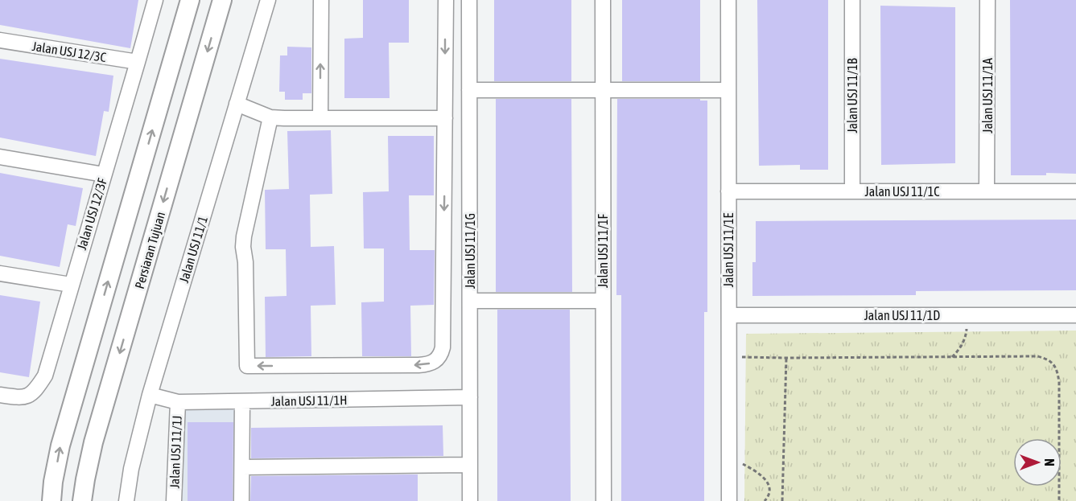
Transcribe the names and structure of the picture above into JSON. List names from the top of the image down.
{
  "streets": {
    "main road": ["Persiaran Tujuan"],
    "street": [
      "Jalan USJ 12/3C",
      "Jalan USJ 11/1B",
      "Jalan USJ 11/1A",
      "Jalan USJ 11/1C",
      "Jalan USJ 12/3F",
      "Jalan USJ 11/1",
      "Jalan USJ 11/1E",
      "Jalan USJ 11/1G",
      "Jalan USJ 11/1F",
      "Jalan USJ 11/1D",
      "Jalan USJ 11/1H",
      "Jalan USJ 11/1J"
    ]
  },
  "crossings": [
    ["Jalan USJ 12/3C", "Jalan USJ 12/3F"],
    ["Jalan USJ 11/1B", "Jalan USJ 11/1C"],
    ["Jalan USJ 11/1A", "Jalan USJ 11/1C"],
    ["Jalan USJ 11/1C", "Jalan USJ 11/1E"],
    ["Jalan USJ 11/1", "Jalan USJ 11/1H"],
    ["Jalan USJ 11/1E", "Jalan USJ 11/1D"],
    ["Jalan USJ 11/1G", "Jalan USJ 11/1H"],
    ["Jalan USJ 11/1H", "Jalan USJ 11/1J"]
  ],
  "north": "right"
}
